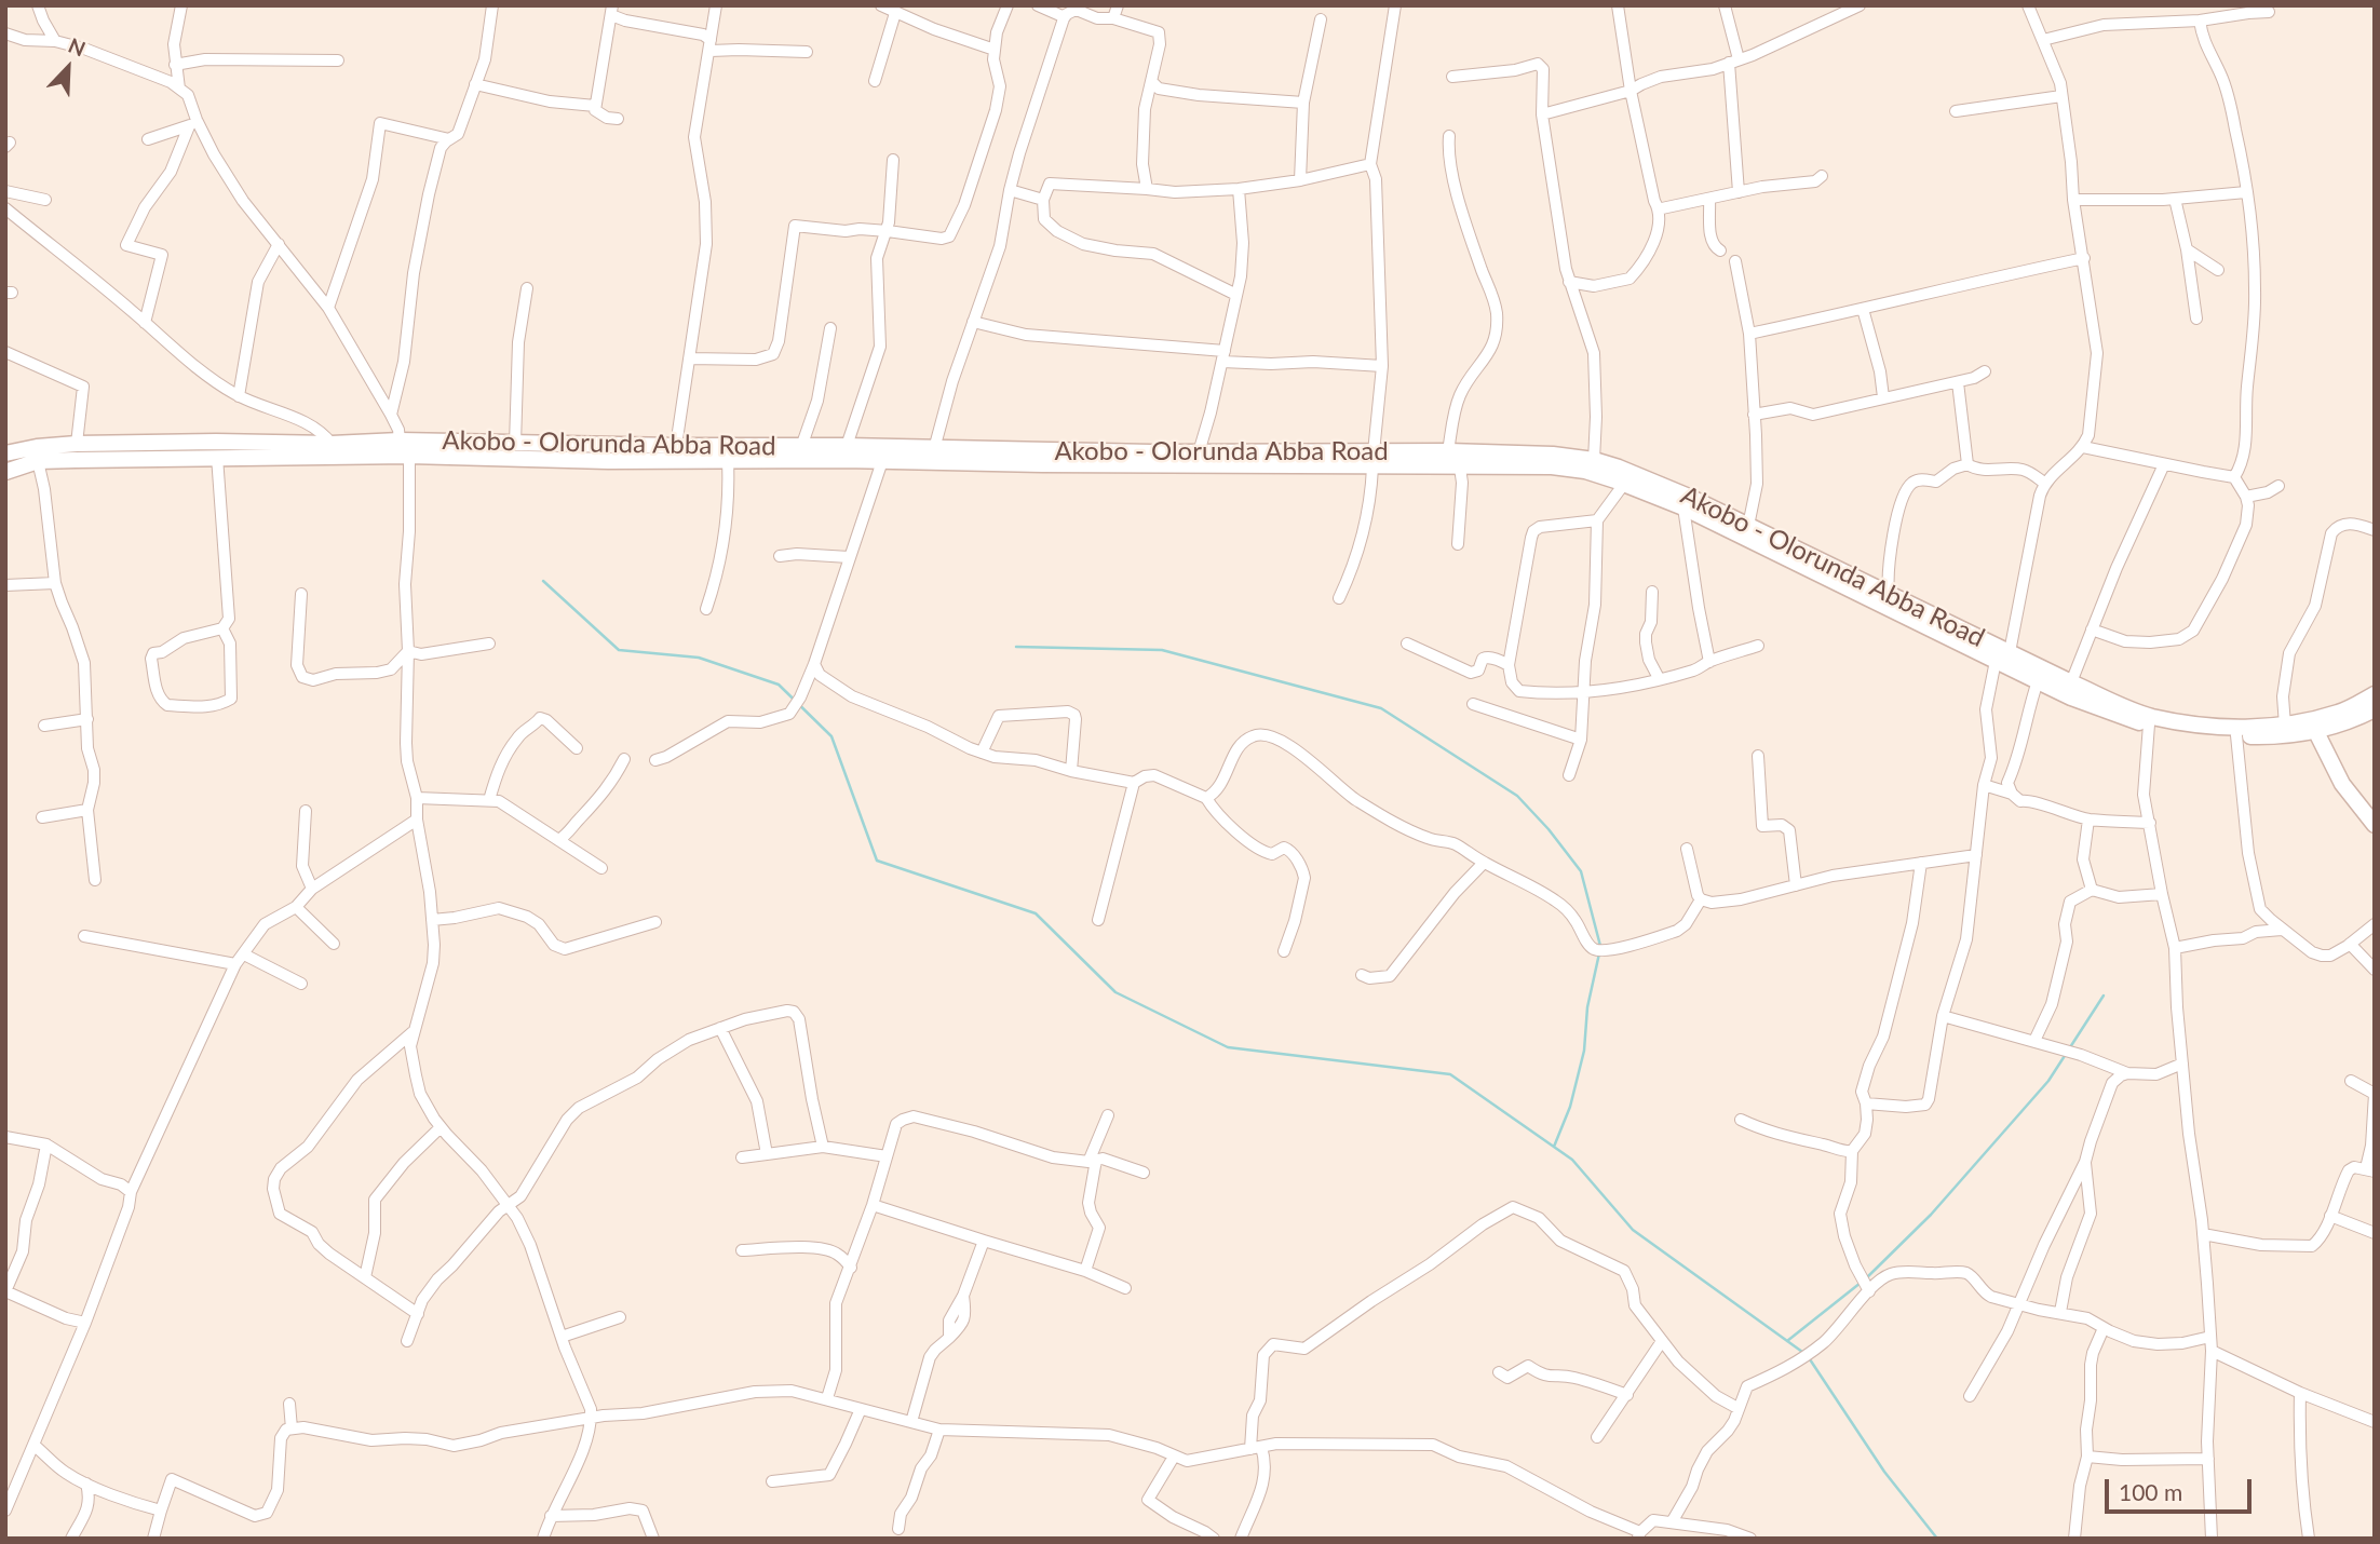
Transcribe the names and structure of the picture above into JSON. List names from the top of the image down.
{
  "streets": {
    "main road": ["Akobo - Olorunda Abba Road"]
  },
  "scale_bar": "100 m",
  "north": "top right"
}
